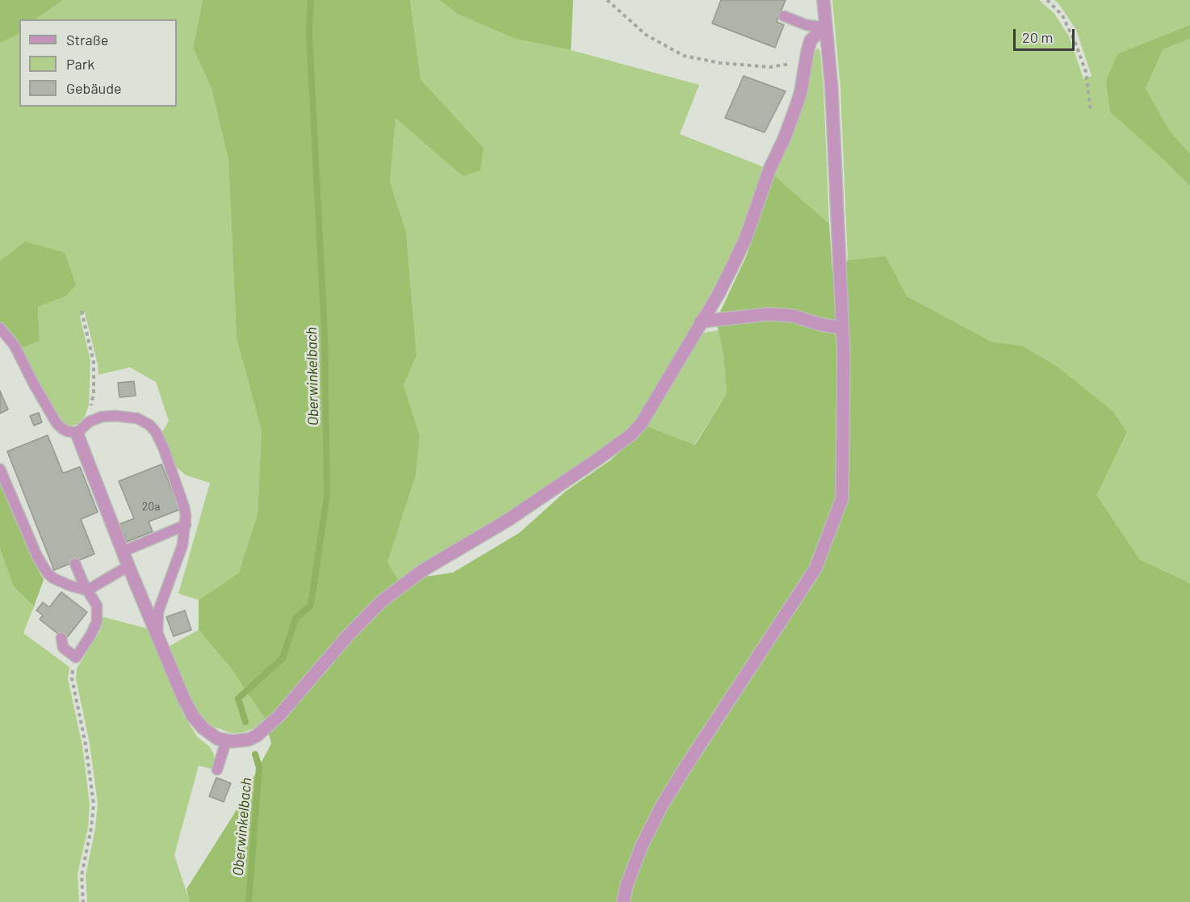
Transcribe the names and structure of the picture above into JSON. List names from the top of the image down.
{
  "water": ["Oberwinkelbach"],
  "house_numbers": ["20a"],
  "legend": ["Straße", "Park", "Gebäude"],
  "scale_bar": "20 m"
}
